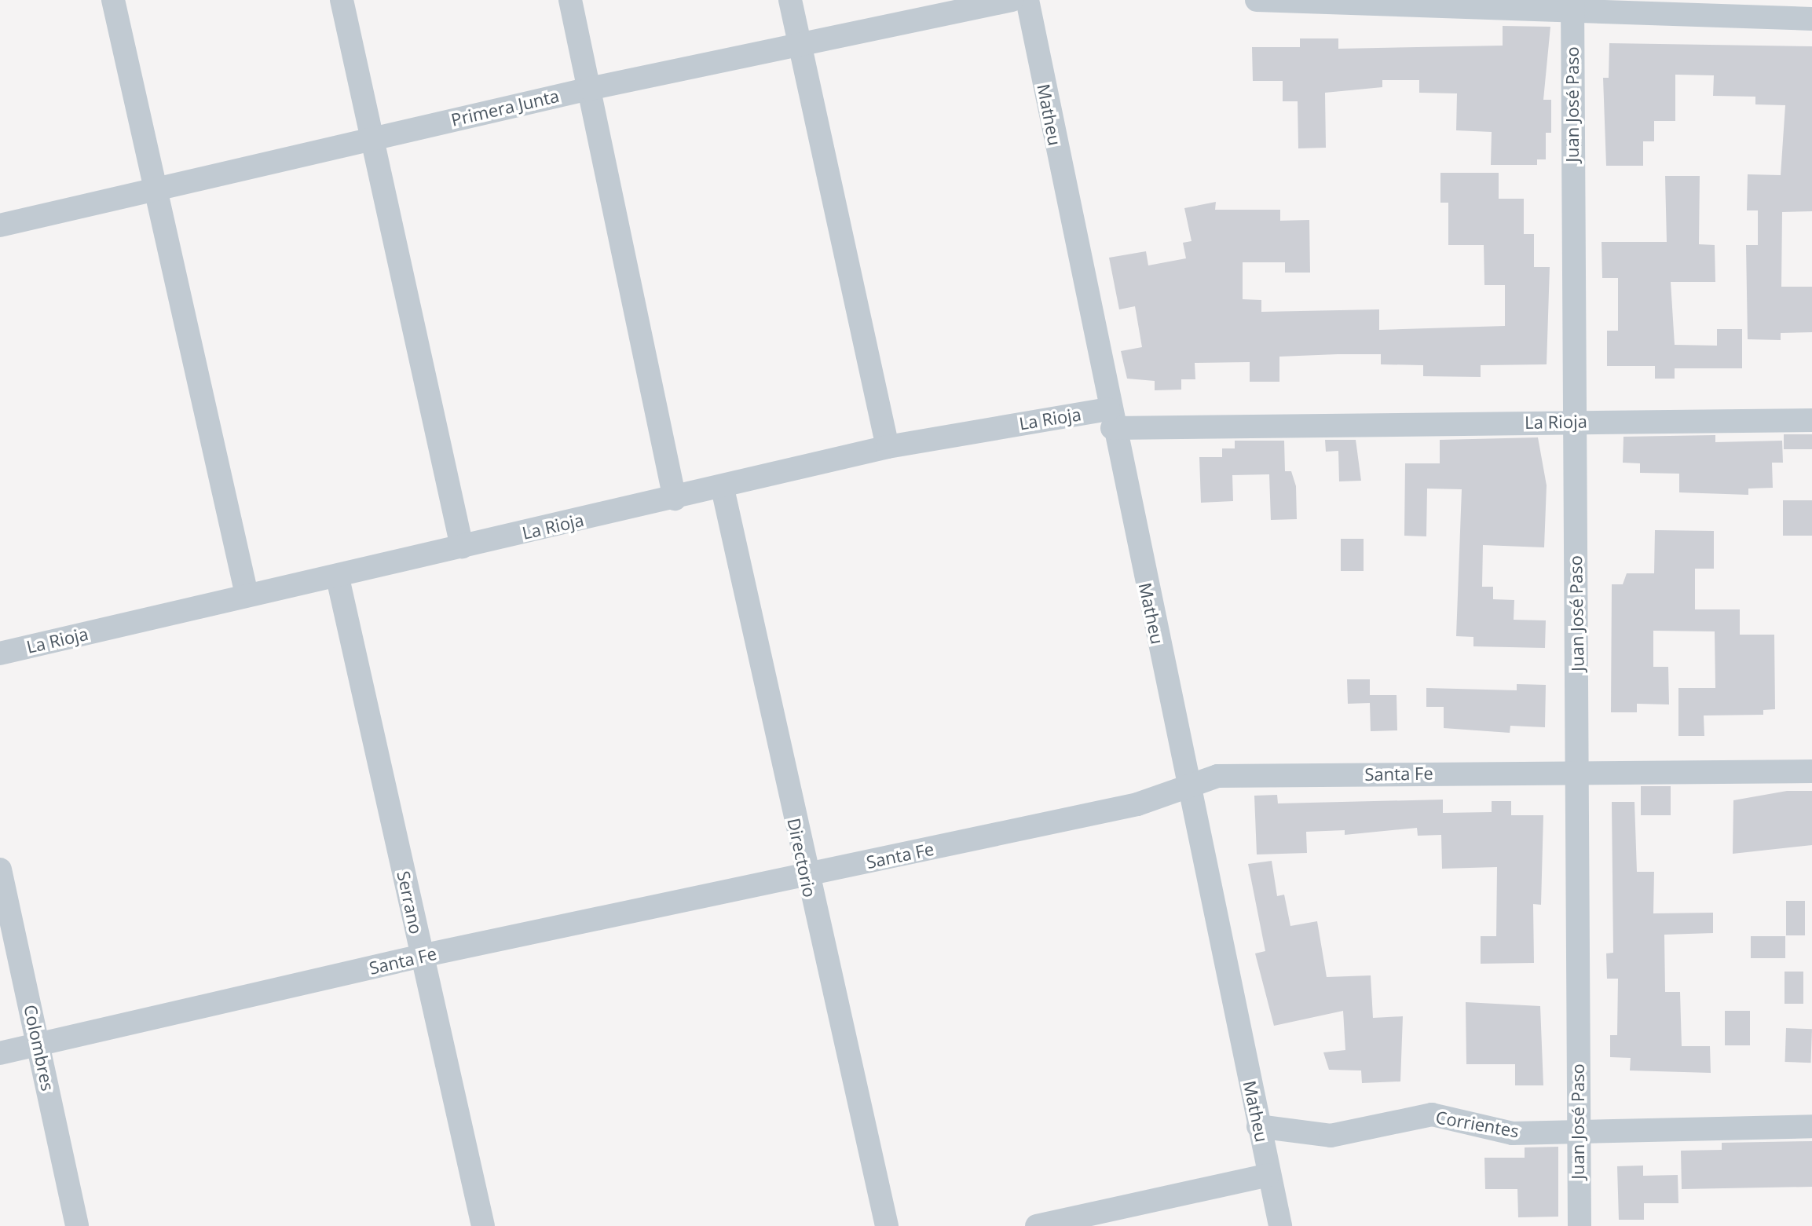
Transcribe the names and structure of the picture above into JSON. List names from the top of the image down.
{
  "streets": {
    "street": [
      "Juan José Paso",
      "Primera Junta",
      "Matheu",
      "La Rioja",
      "Santa Fe",
      "Directorio",
      "Serrano",
      "Colombres",
      "Corrientes"
    ]
  },
  "crossings": [
    ["Juan José Paso", "La Rioja"],
    ["Juan José Paso", "Santa Fe"],
    ["Juan José Paso", "Corrientes"],
    ["Matheu", "La Rioja"],
    ["Matheu", "Santa Fe"],
    ["Matheu", "Corrientes"],
    ["La Rioja", "Directorio"],
    ["La Rioja", "Serrano"],
    ["Santa Fe", "Directorio"],
    ["Santa Fe", "Serrano"],
    ["Santa Fe", "Colombres"]
  ]
}
